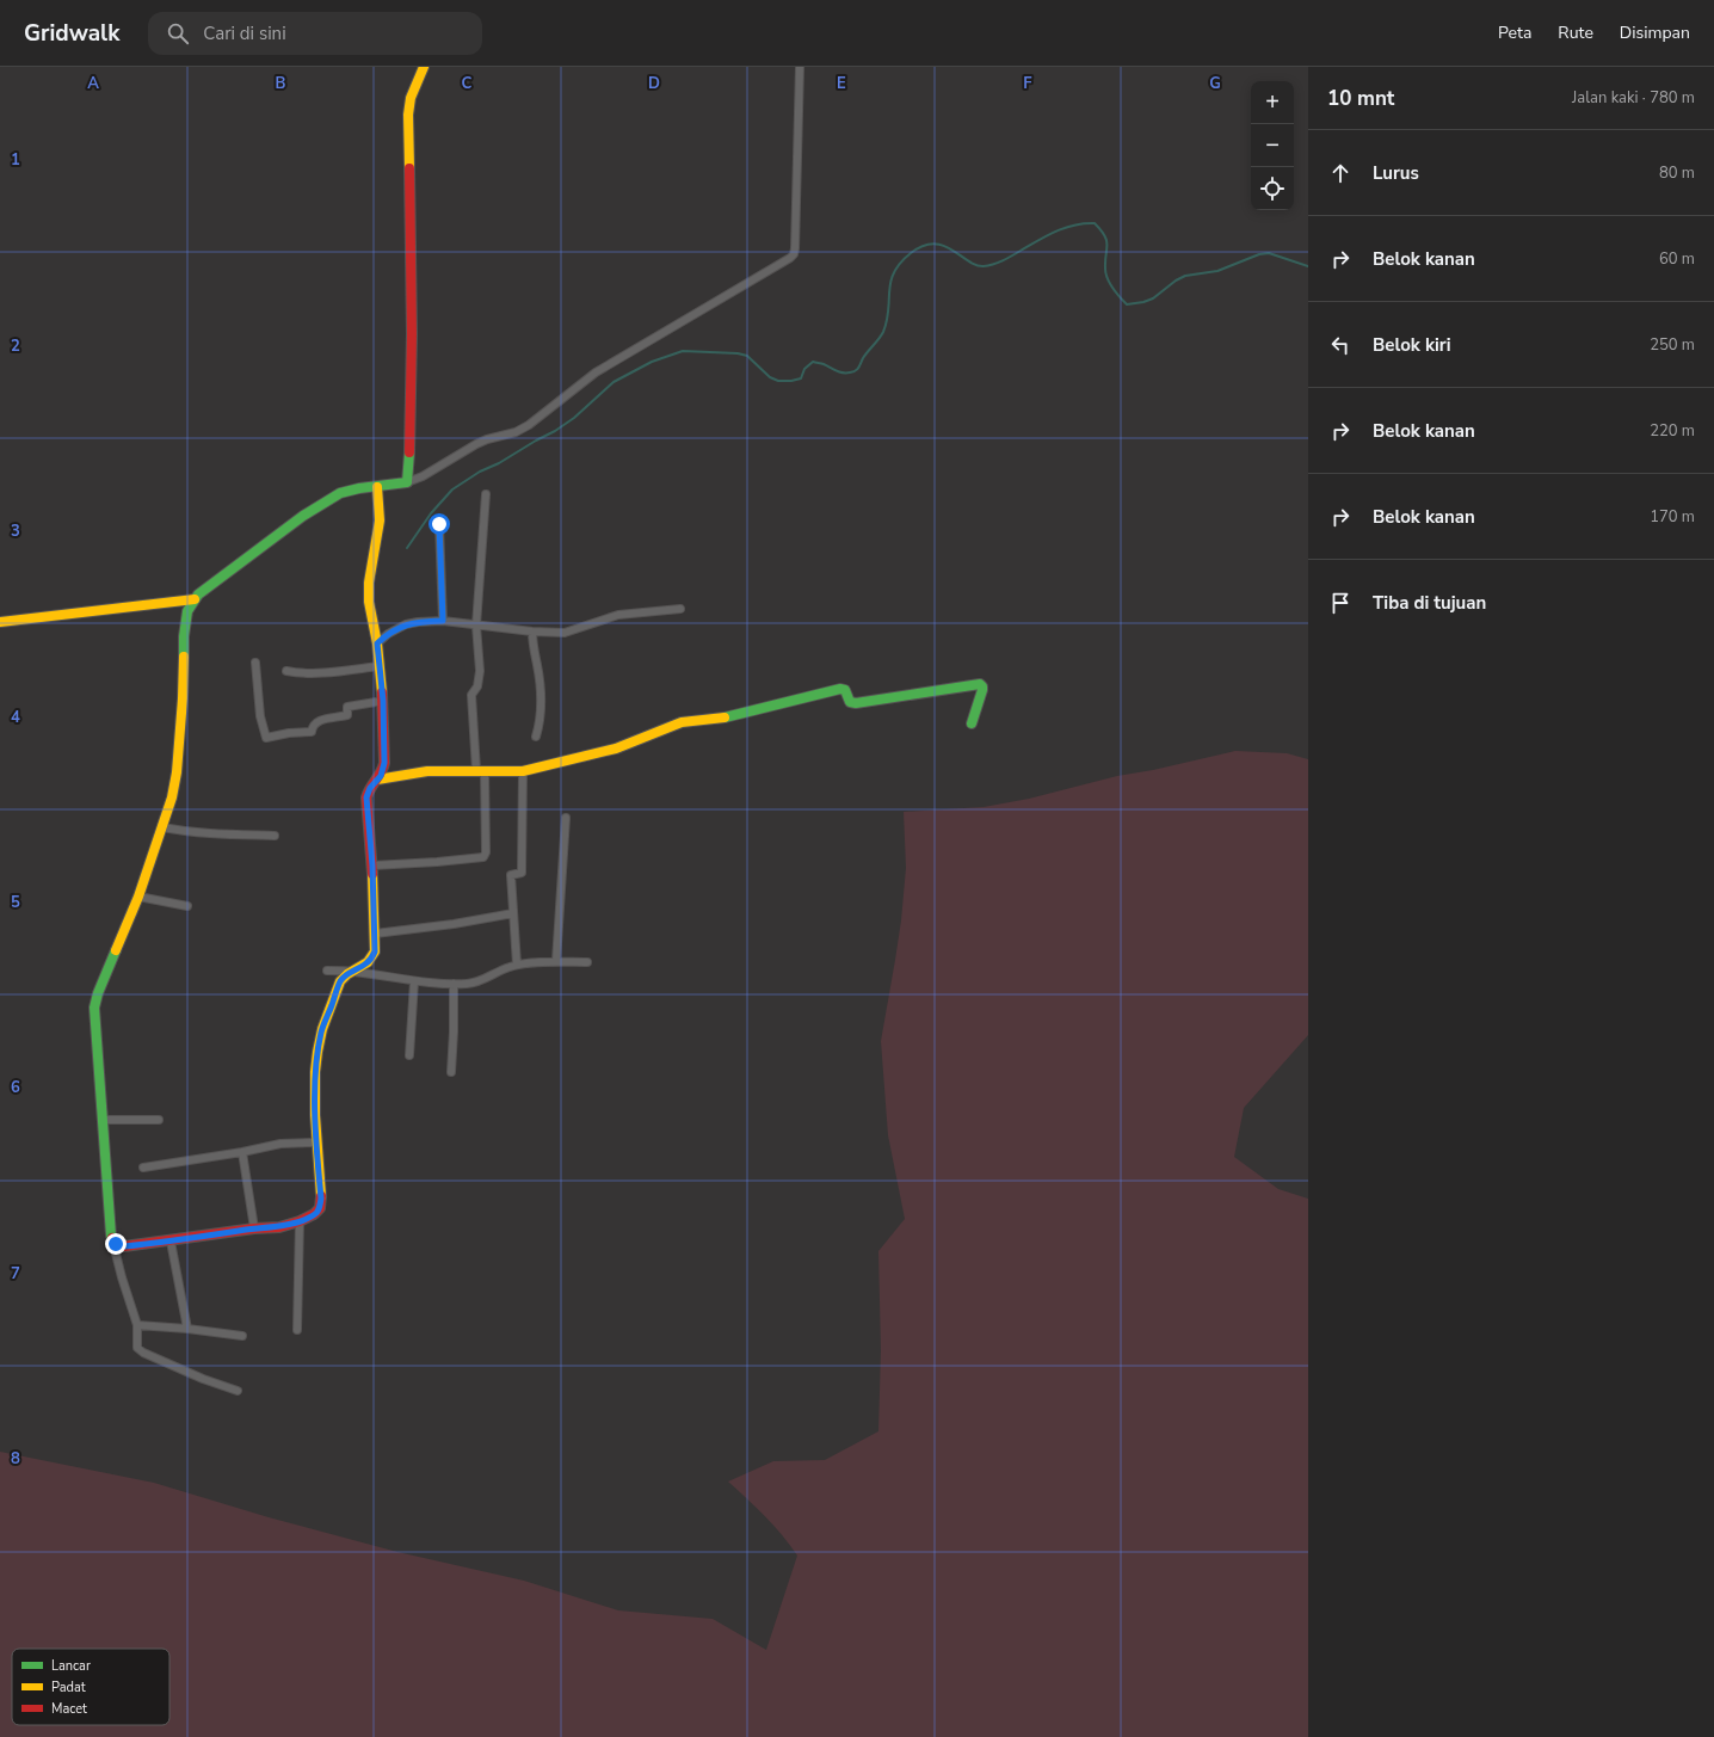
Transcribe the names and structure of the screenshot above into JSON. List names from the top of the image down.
{
  "legend": ["Lancar", "Padat", "Macet"],
  "page": {
    "header": "Gridwalk",
    "search": "Cari di sini",
    "nav": ["Peta", "Rute", "Disimpan"],
    "heading": ["10 mnt", "Jalan kaki · 780 m"],
    "map_buttons": ["+", "−"],
    "list": [
      ["Lurus", "80 m"],
      ["Belok kanan", "60 m"],
      ["Belok kiri", "250 m"],
      ["Belok kanan", "220 m"],
      ["Belok kanan", "170 m"],
      "Tiba di tujuan"
    ]
  },
  "grid": {
    "columns": [
      "A",
      "B",
      "C",
      "D",
      "E",
      "F",
      "G"
    ],
    "rows": [
      "1",
      "2",
      "3",
      "4",
      "5",
      "6",
      "7",
      "8"
    ]
  }
}
